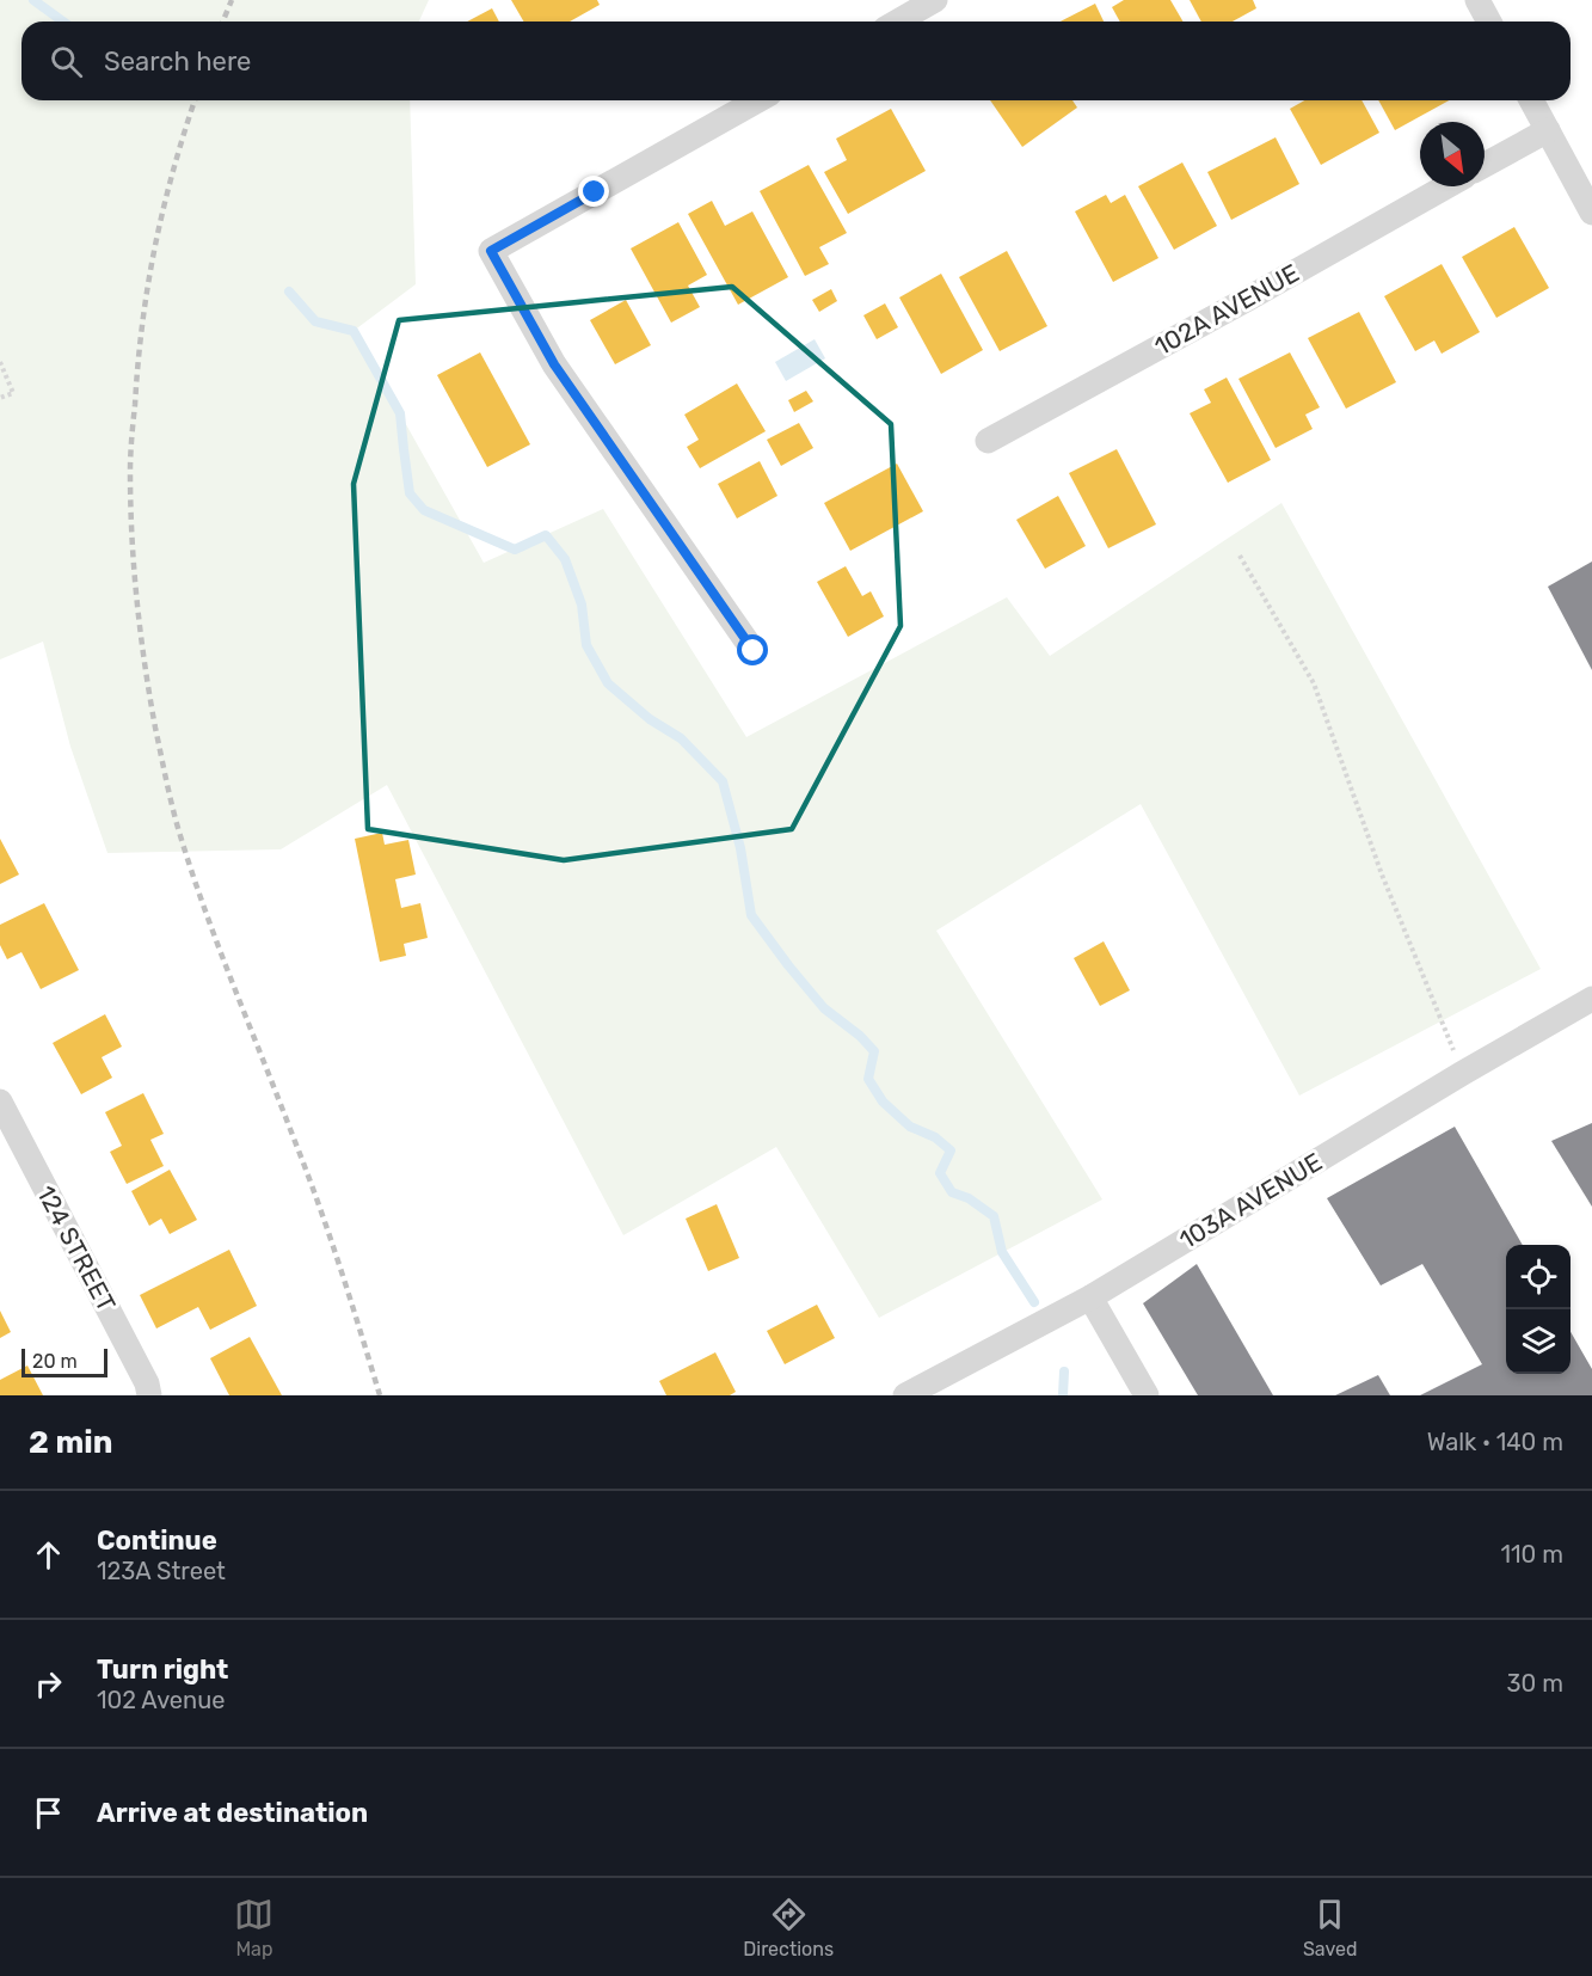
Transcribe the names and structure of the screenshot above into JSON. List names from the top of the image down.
{
  "streets": {
    "street": ["102A AVENUE", "103A AVENUE", "124 STREET"]
  },
  "scale_bar": "20 m",
  "north": "bottom right",
  "page": {
    "search": "Search here",
    "scale": "20 m",
    "heading": ["2 min", "Walk · 140 m"],
    "list": [
      ["Continue", "123A Street", "110 m"],
      ["Turn right", "102 Avenue", "30 m"],
      "Arrive at destination"
    ],
    "nav": ["Map", "Directions", "Saved"]
  }
}
